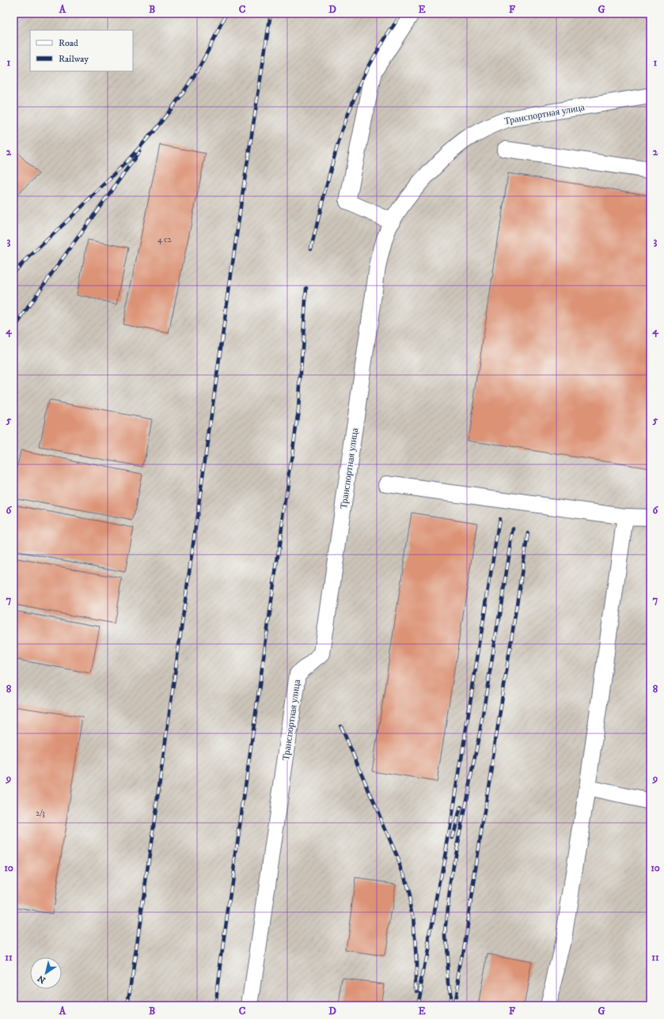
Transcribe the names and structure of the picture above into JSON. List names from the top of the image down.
{
  "streets": {
    "street": ["Транспортная улица"]
  },
  "house_numbers": ["4 с2", "2/3"],
  "legend": ["Road", "Railway"],
  "north": "bottom left",
  "grid": {
    "columns": [
      "A",
      "B",
      "C",
      "D",
      "E",
      "F",
      "G"
    ],
    "rows": [
      "1",
      "2",
      "3",
      "4",
      "5",
      "6",
      "7",
      "8",
      "9",
      "10",
      "11"
    ]
  }
}
